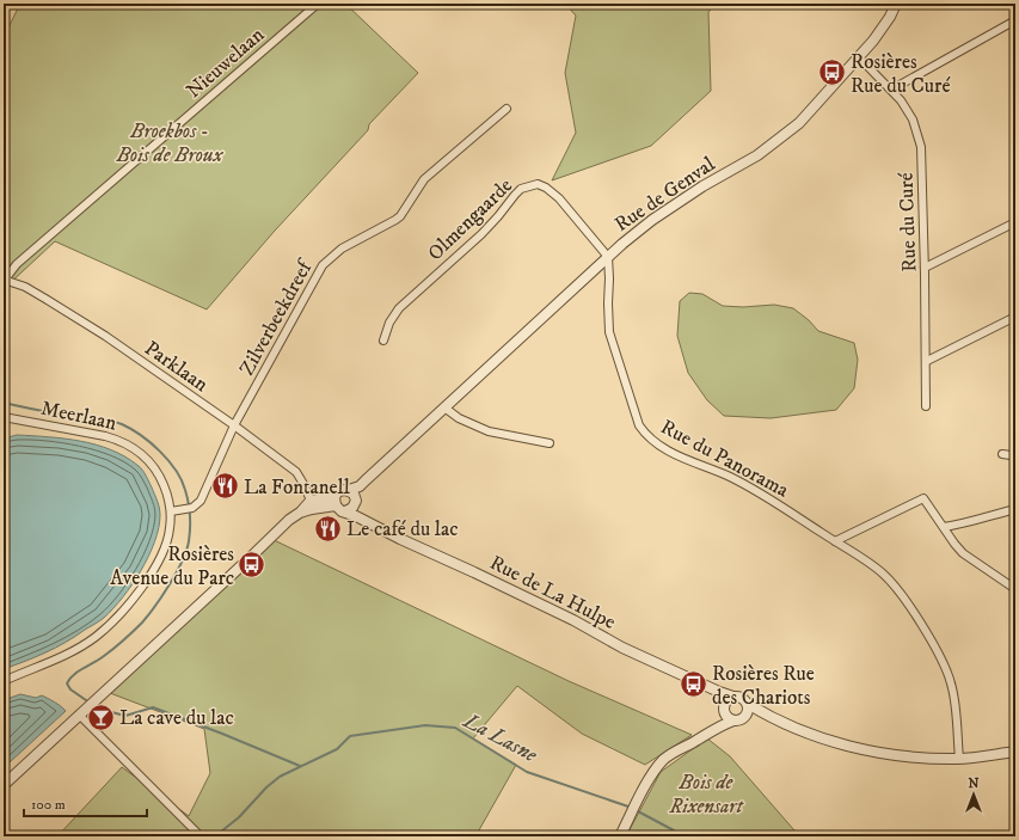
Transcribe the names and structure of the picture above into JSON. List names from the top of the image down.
{
  "streets": {
    "street": [
      "Nieuwelaan",
      "Rue de Genval",
      "Olmengaarde",
      "Rue du Curé",
      "Zilverbeekdreef",
      "Parklaan",
      "Meerlaan",
      "Rue du Panorama",
      "Rue de La Hulpe"
    ]
  },
  "crossings": [
    ["Nieuwelaan", "Parklaan"],
    ["Rue de Genval", "Olmengaarde"],
    ["Rue de Genval", "Rue du Curé"],
    ["Rue de Genval", "Rue du Panorama"],
    ["Rue de Genval", "Rue de La Hulpe"],
    ["Olmengaarde", "Rue du Panorama"],
    ["Zilverbeekdreef", "Parklaan"],
    ["Zilverbeekdreef", "Meerlaan"]
  ],
  "water": ["La Lasne"],
  "parks": ["Broekbos - Bois de Broux", "Bois de Rixensart"],
  "places": {
    "bus stop": ["Rosières Rue du Curé", "Rosières Avenue du Parc", "Rosières Rue des Chariots"],
    "restaurant": ["La Fontanell", "Le café du lac"],
    "bar": ["La cave du lac"]
  },
  "scale_bar": "100 m",
  "north": "top"
}
